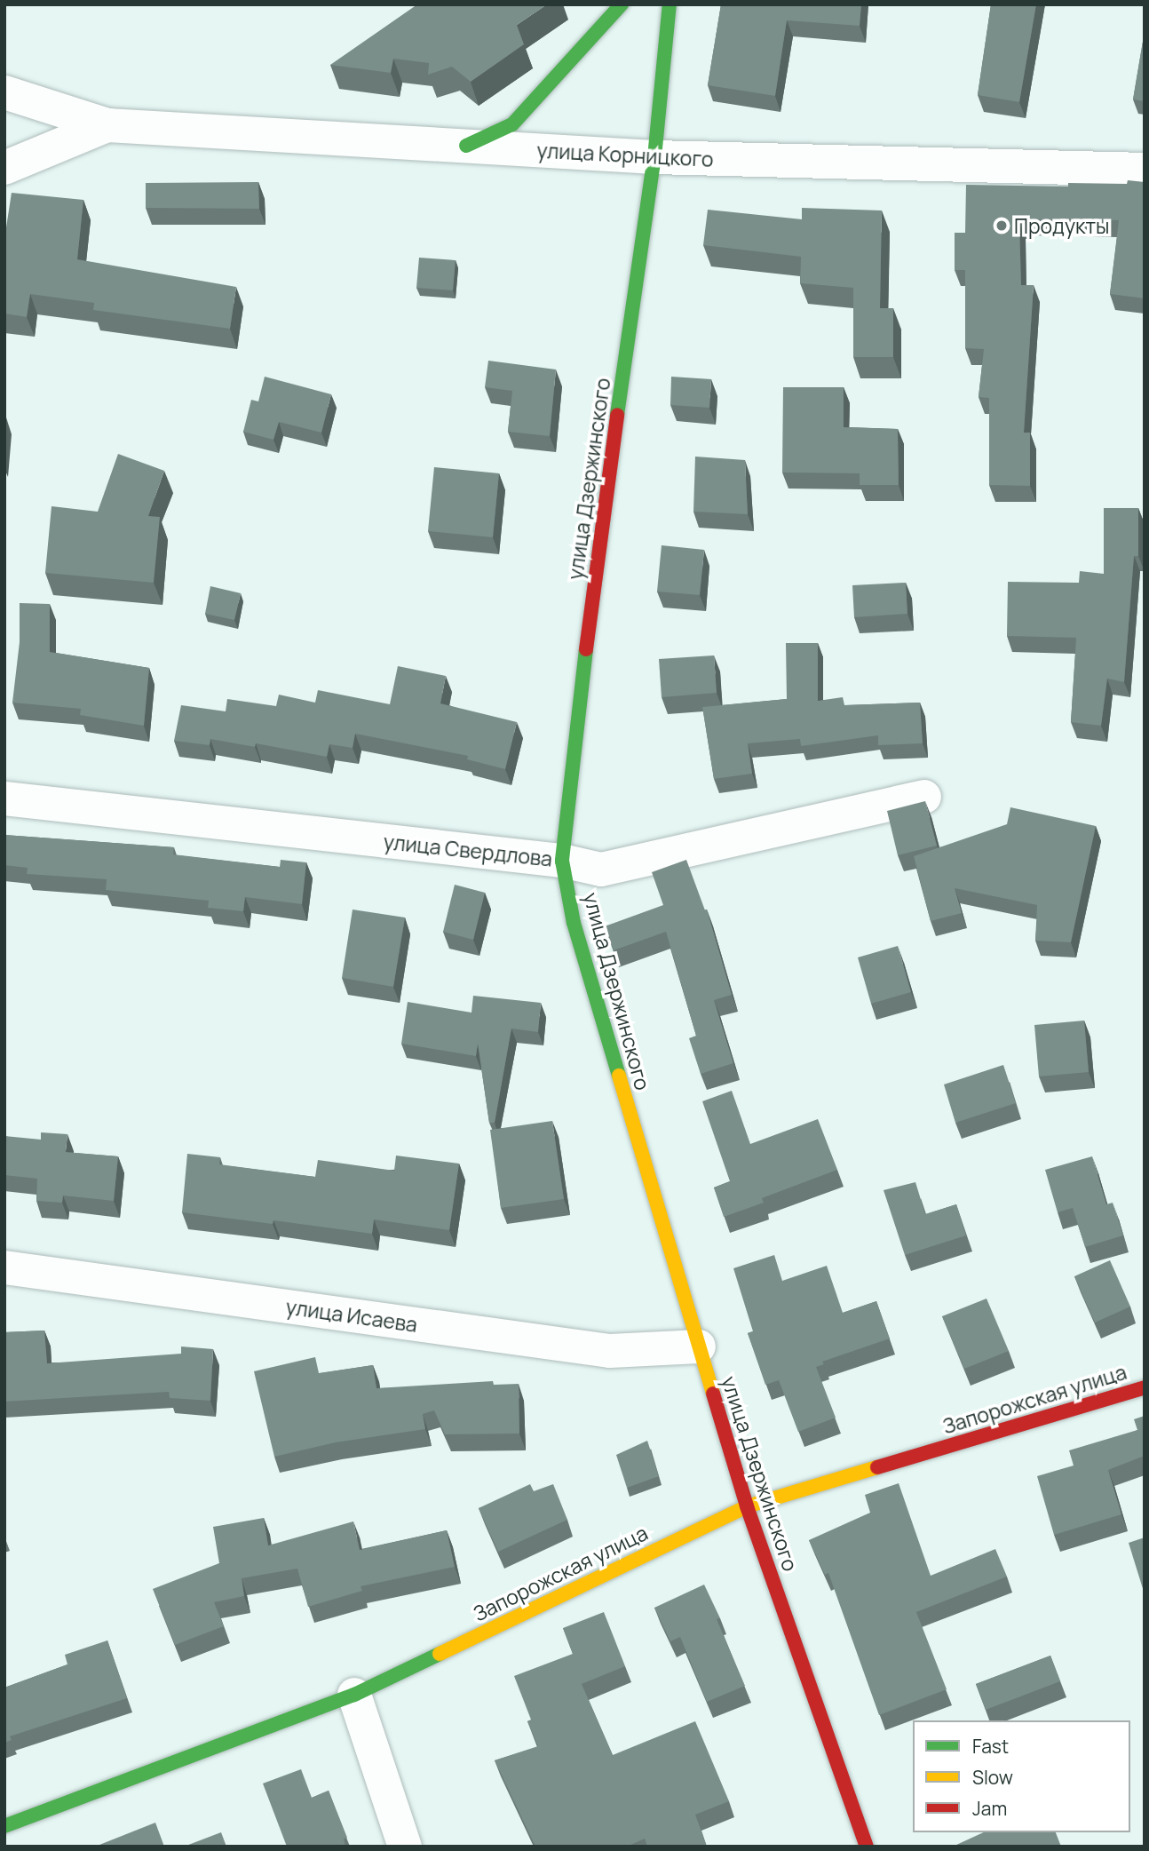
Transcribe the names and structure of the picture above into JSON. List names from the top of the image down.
{
  "streets": {
    "street": [
      "улица Корницкого",
      "улица Дзержинского",
      "улица Свердлова",
      "улица Исаева",
      "Запорожская улица"
    ]
  },
  "crossings": [
    ["улица Корницкого", "улица Дзержинского"],
    ["улица Дзержинского", "улица Свердлова"],
    ["улица Дзержинского", "улица Исаева"],
    ["улица Дзержинского", "Запорожская улица"]
  ],
  "places": ["Продукты"],
  "legend": ["Fast", "Slow", "Jam"]
}
